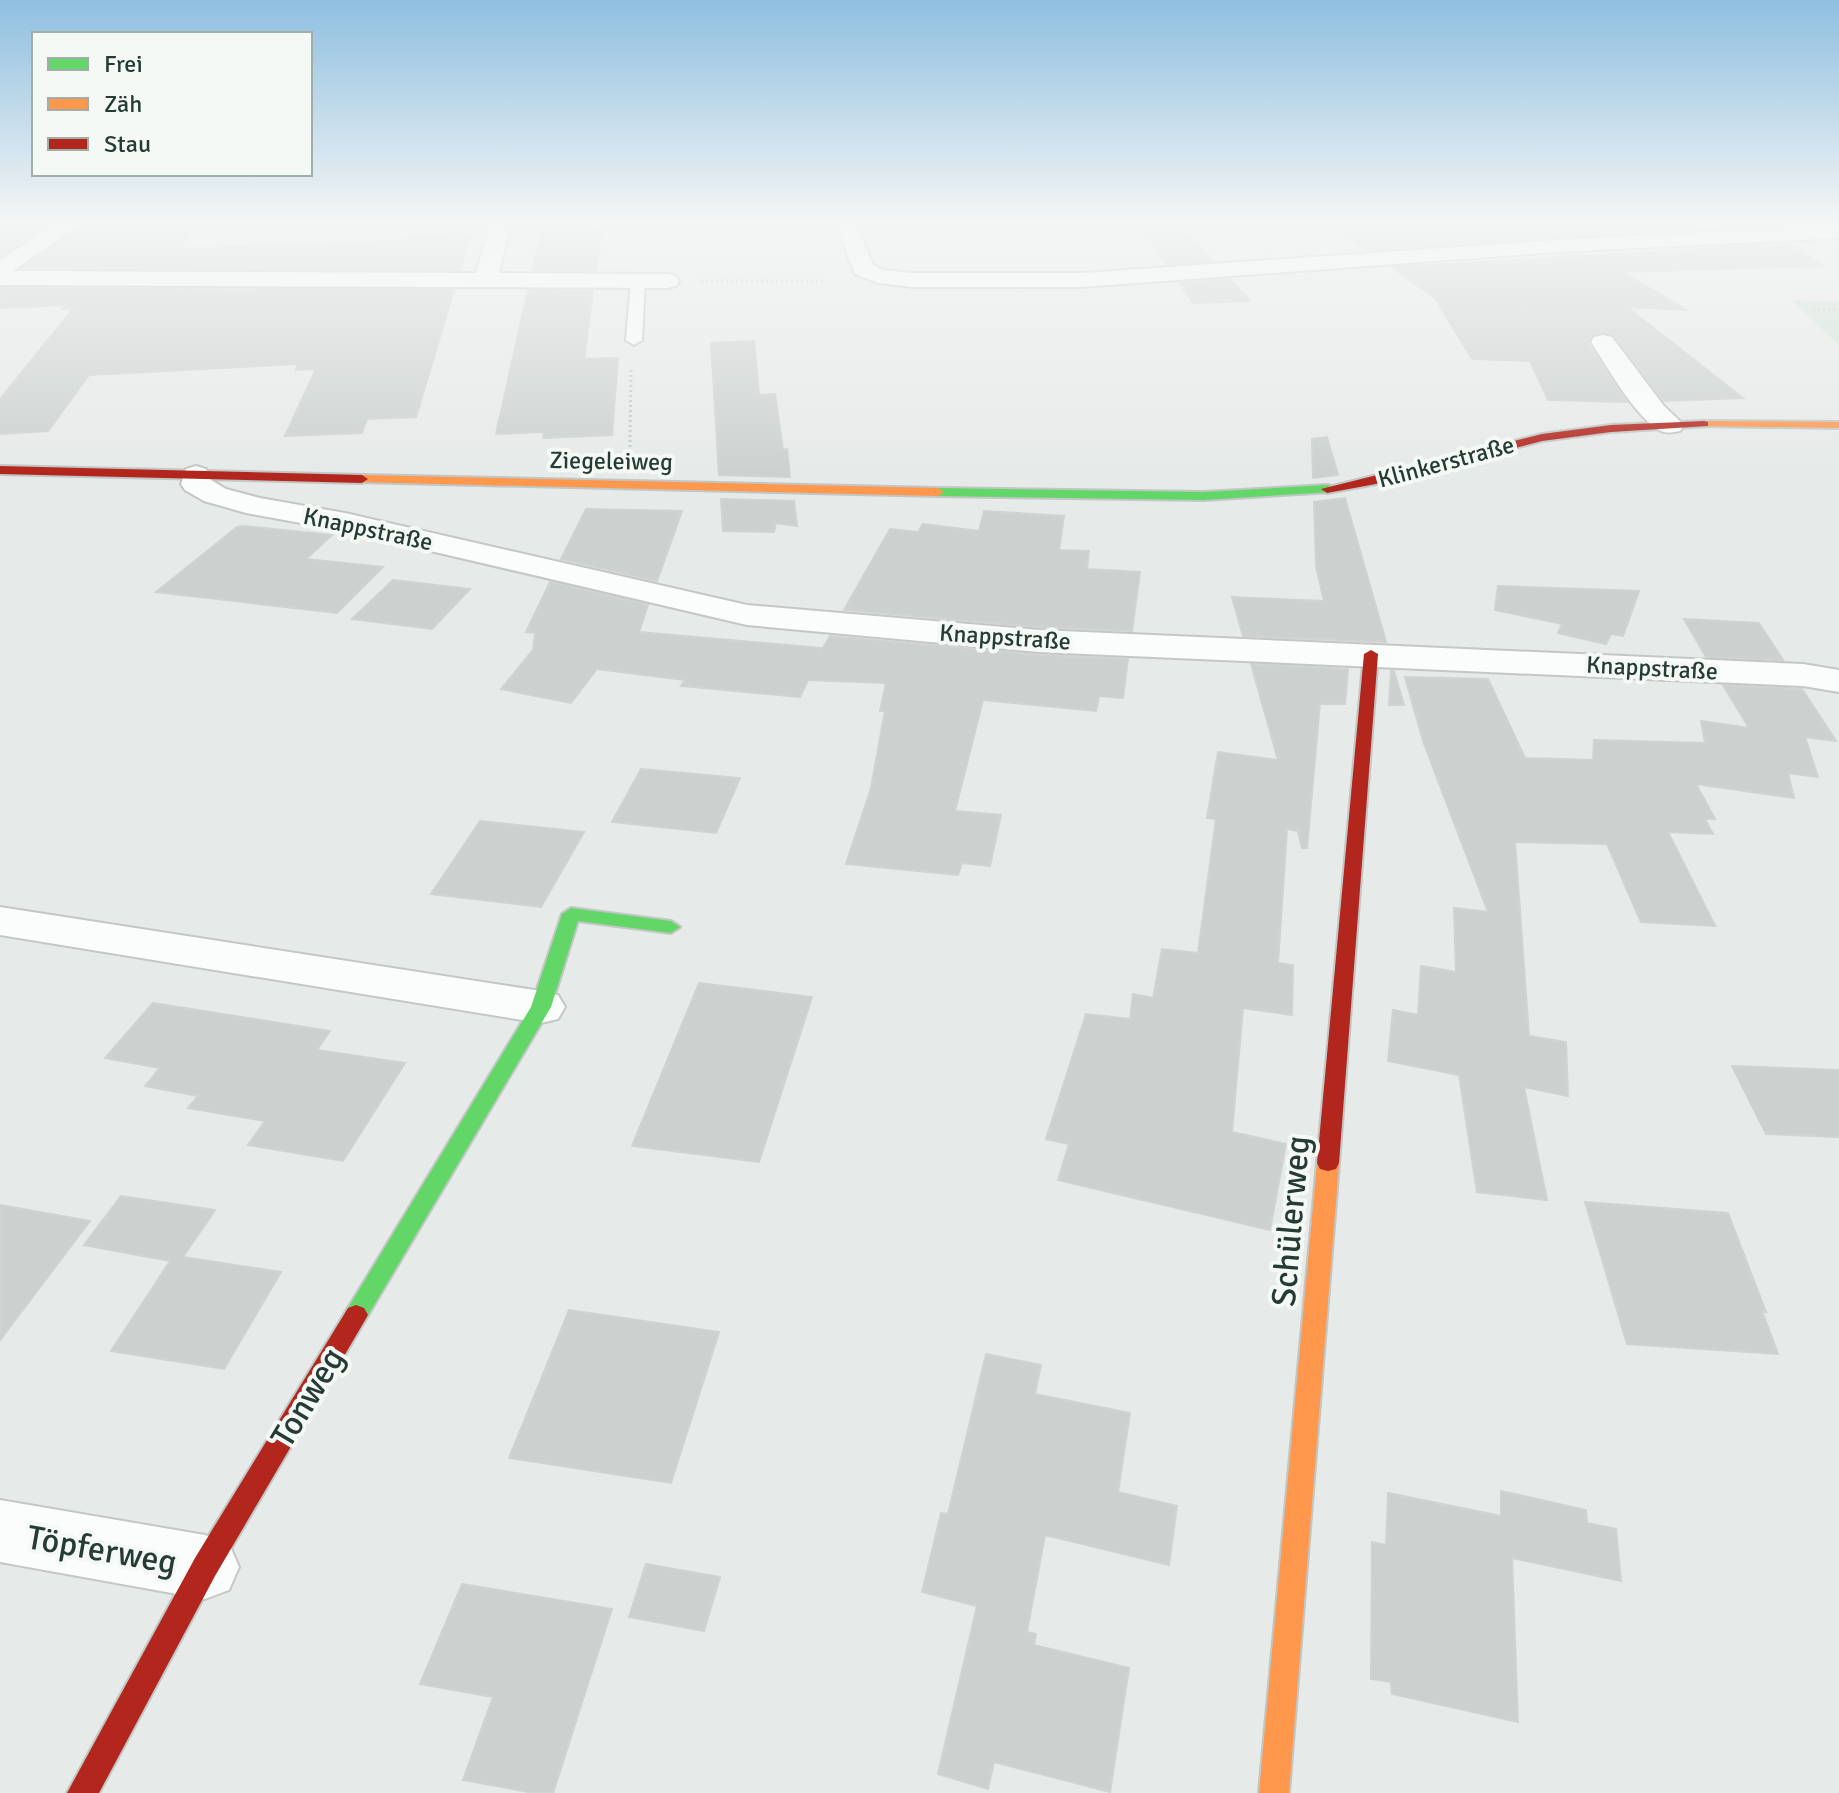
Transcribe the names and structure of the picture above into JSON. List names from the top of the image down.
{
  "streets": {
    "street": [
      "Ziegeleiweg",
      "Klinkerstraße",
      "Knappstraße",
      "Schülerweg",
      "Tonweg",
      "Töpferweg"
    ]
  },
  "crossings": [
    ["Ziegeleiweg", "Klinkerstraße"],
    ["Ziegeleiweg", "Knappstraße"],
    ["Knappstraße", "Schülerweg"],
    ["Tonweg", "Töpferweg"]
  ],
  "legend": ["Frei", "Zäh", "Stau"]
}
